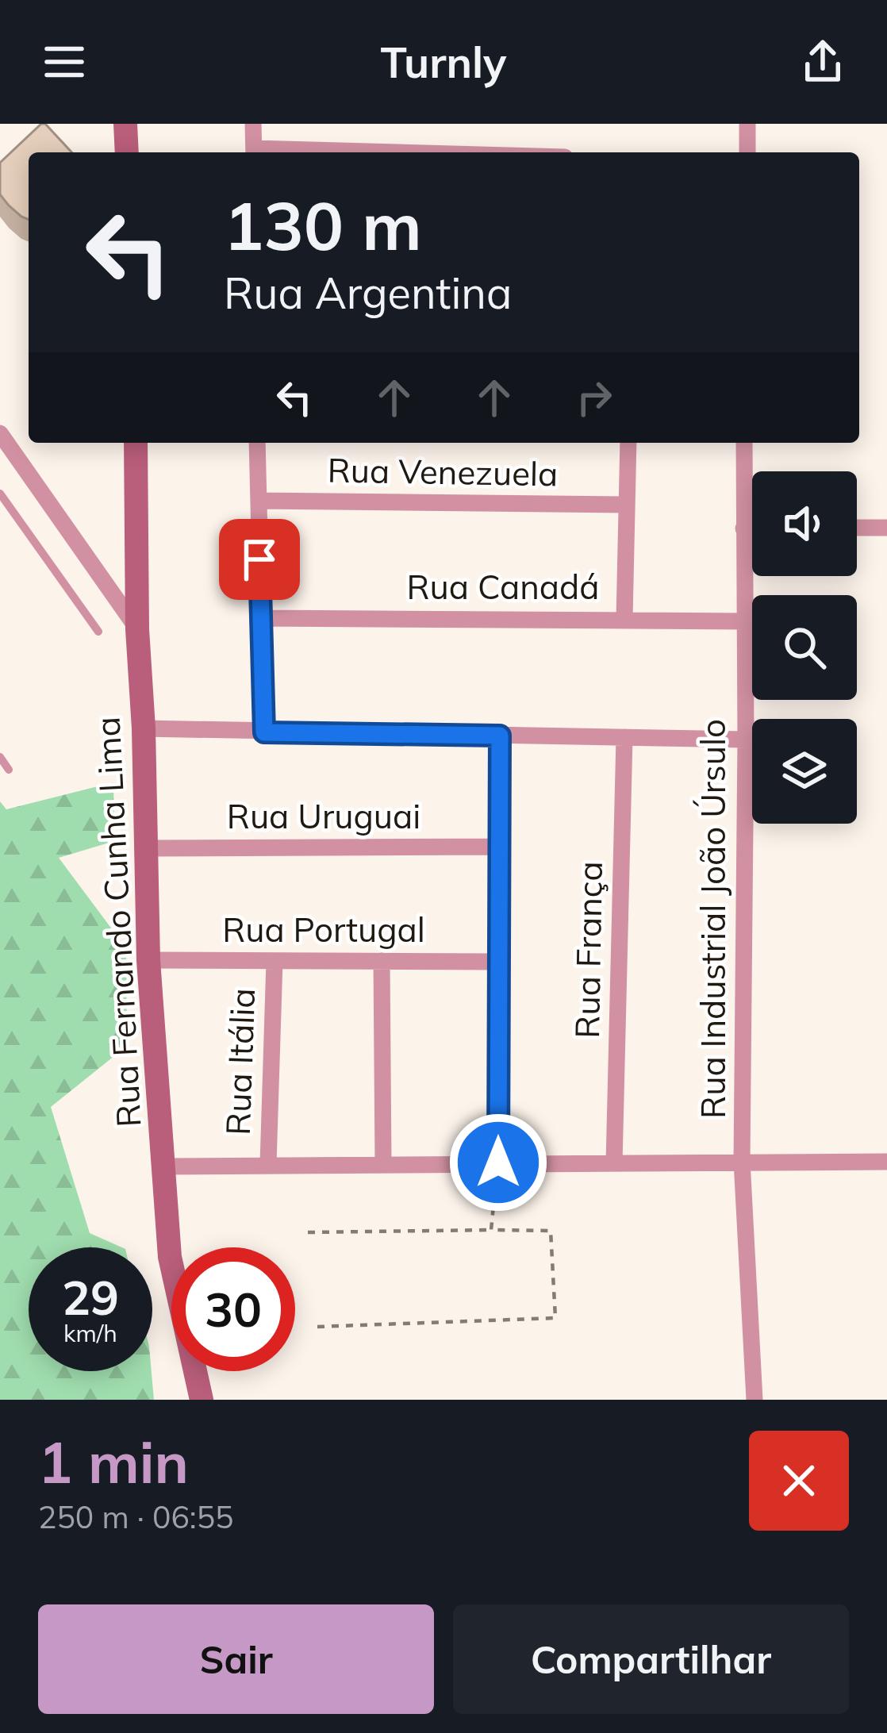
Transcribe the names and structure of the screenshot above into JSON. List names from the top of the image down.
{
  "streets": {
    "street": [
      "Rua Venezuela",
      "Rua Canadá",
      "Rua Uruguai",
      "Rua Industrial João Úrsulo",
      "Rua Fernando Cunha Lima",
      "Rua Portugal",
      "Rua França",
      "Rua Itália"
    ]
  },
  "crossings": [
    ["Rua Canadá", "Rua Industrial João Úrsulo"],
    ["Rua Uruguai", "Rua Fernando Cunha Lima"],
    ["Rua Fernando Cunha Lima", "Rua Portugal"],
    ["Rua Portugal", "Rua Itália"]
  ],
  "page": {
    "header": "Turnly",
    "turn": ["130 m", "Rua Argentina"],
    "speed": "29 km/h",
    "limit": "30",
    "heading": ["1 min", "250 m · 06:55"],
    "buttons": ["Sair", "Compartilhar"]
  }
}
